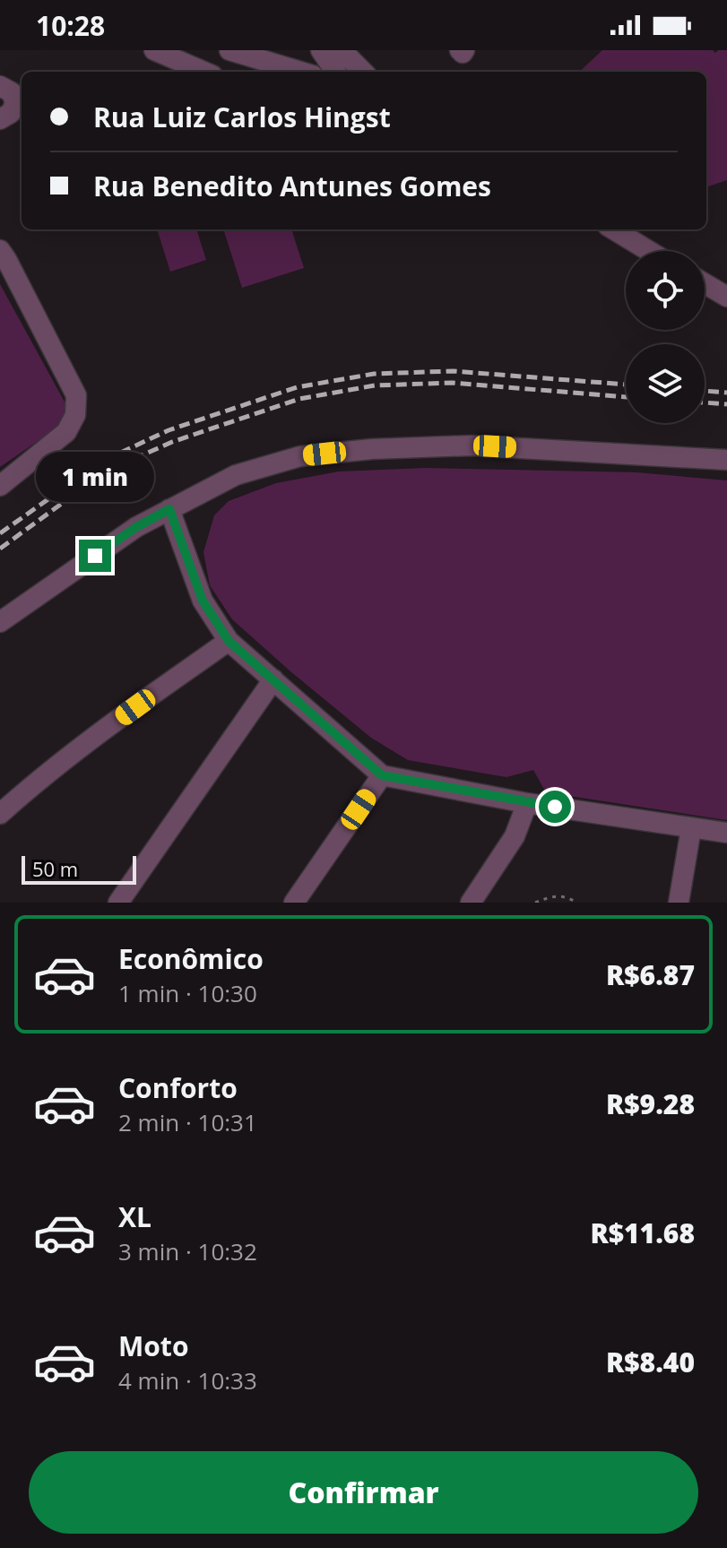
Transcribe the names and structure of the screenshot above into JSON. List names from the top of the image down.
{
  "scale_bar": "50 m",
  "page": {
    "status": "10:28",
    "banner": ["Rua Luiz Carlos Hingst", "Rua Benedito Antunes Gomes"],
    "bubble": "1 min",
    "scale": "50 m",
    "list": [
      {
        "name": "Econômico",
        "note": "1 min · 10:30",
        "value": "R$6.87"
      },
      {
        "name": "Conforto",
        "note": "2 min · 10:31",
        "value": "R$9.28"
      },
      {
        "name": "XL",
        "note": "3 min · 10:32",
        "value": "R$11.68"
      },
      {
        "name": "Moto",
        "note": "4 min · 10:33",
        "value": "R$8.40"
      }
    ],
    "buttons": "Confirmar"
  }
}
